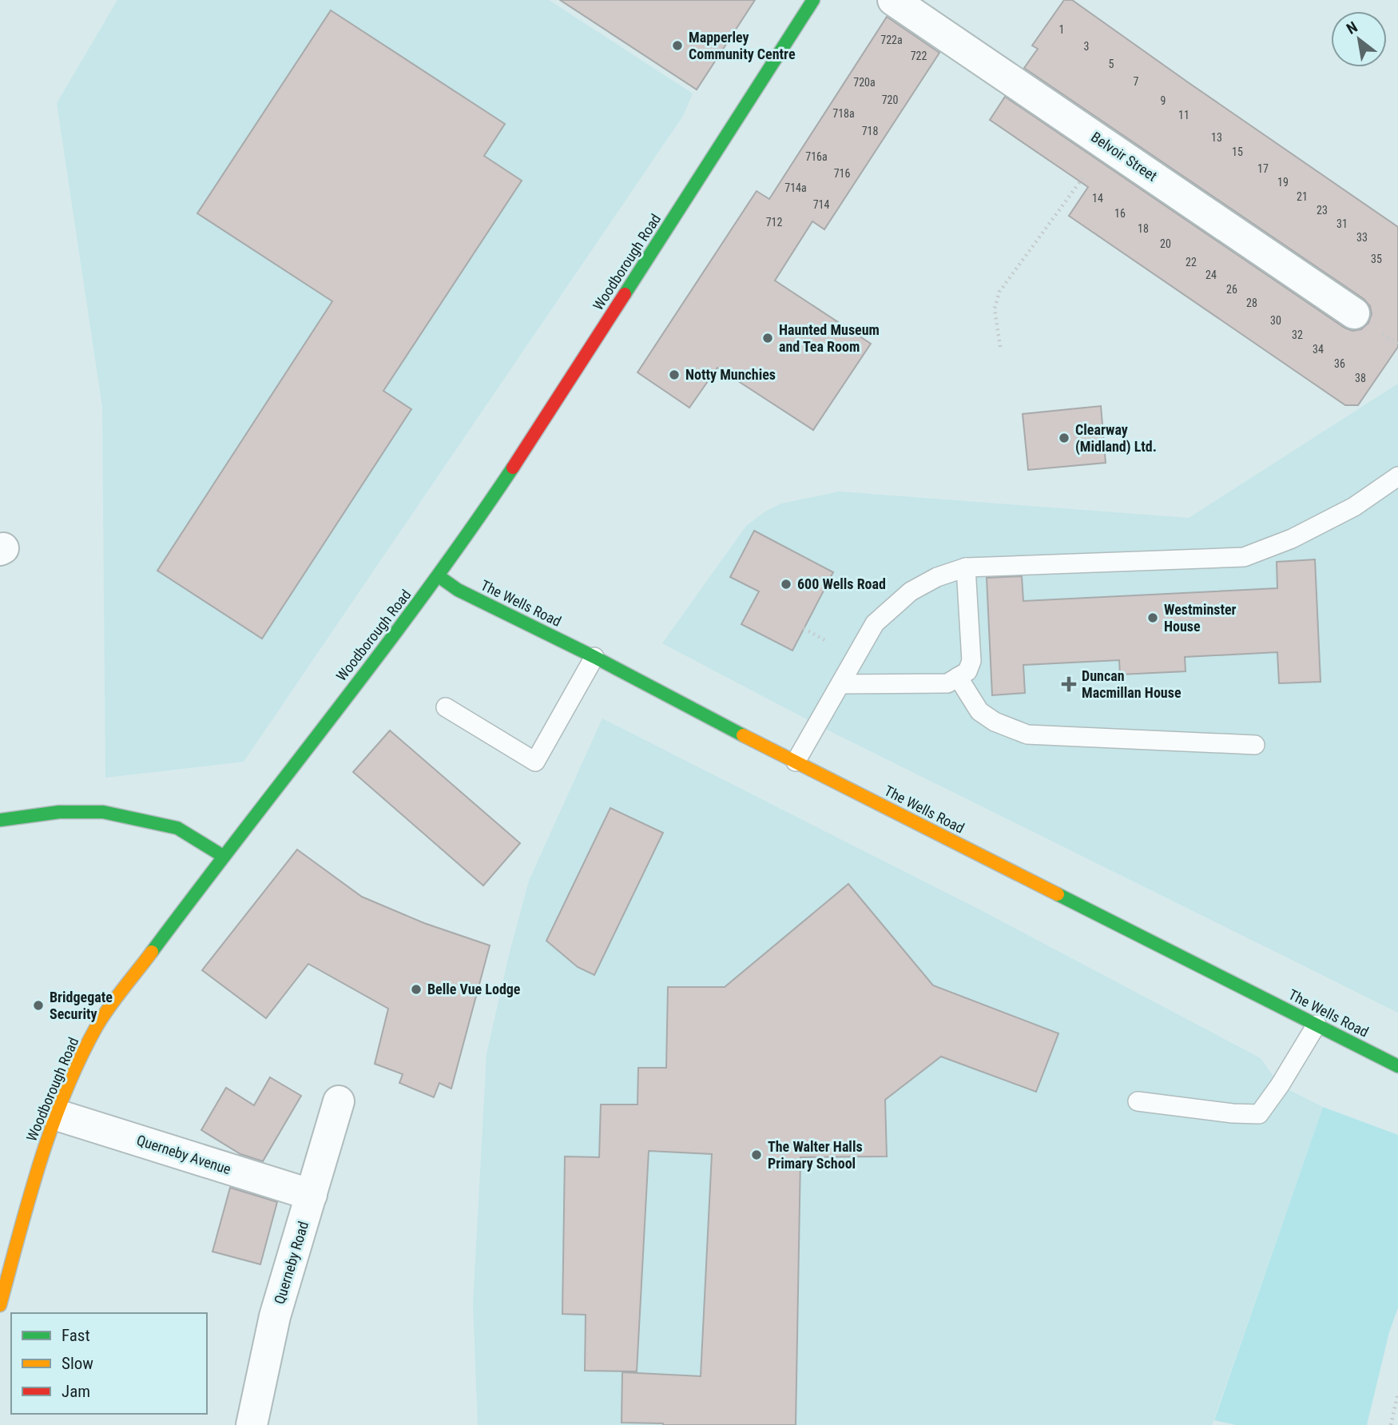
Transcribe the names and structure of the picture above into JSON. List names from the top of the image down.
{
  "streets": {
    "main road": ["Woodborough Road", "The Wells Road"],
    "street": ["Belvoir Street", "Querneby Avenue", "Querneby Road"]
  },
  "crossings": [
    ["Woodborough Road", "The Wells Road"],
    ["Woodborough Road", "Querneby Avenue"],
    ["Querneby Avenue", "Querneby Road"]
  ],
  "places": {
    "other": [
      "Mapperley Community Centre",
      "Haunted Museum and Tea Room",
      "Notty Munchies",
      "Clearway (Midland) Ltd.",
      "600 Wells Road",
      "Westminster House",
      "Belle Vue Lodge",
      "Bridgegate Security",
      "The Walter Halls Primary School"
    ],
    "health": ["Duncan Macmillan House"]
  },
  "house_numbers": [
    "1",
    "722a",
    "3",
    "722",
    "5",
    "7",
    "720a",
    "720",
    "9",
    "718a",
    "11",
    "718",
    "13",
    "15",
    "716a",
    "17",
    "716",
    "19",
    "714a",
    "21",
    "14",
    "714",
    "23",
    "16",
    "712",
    "31",
    "18",
    "33",
    "20",
    "35",
    "22",
    "24",
    "26",
    "28",
    "30",
    "32",
    "34",
    "36",
    "38"
  ],
  "legend": ["Fast", "Slow", "Jam"],
  "north": "top left"
}
